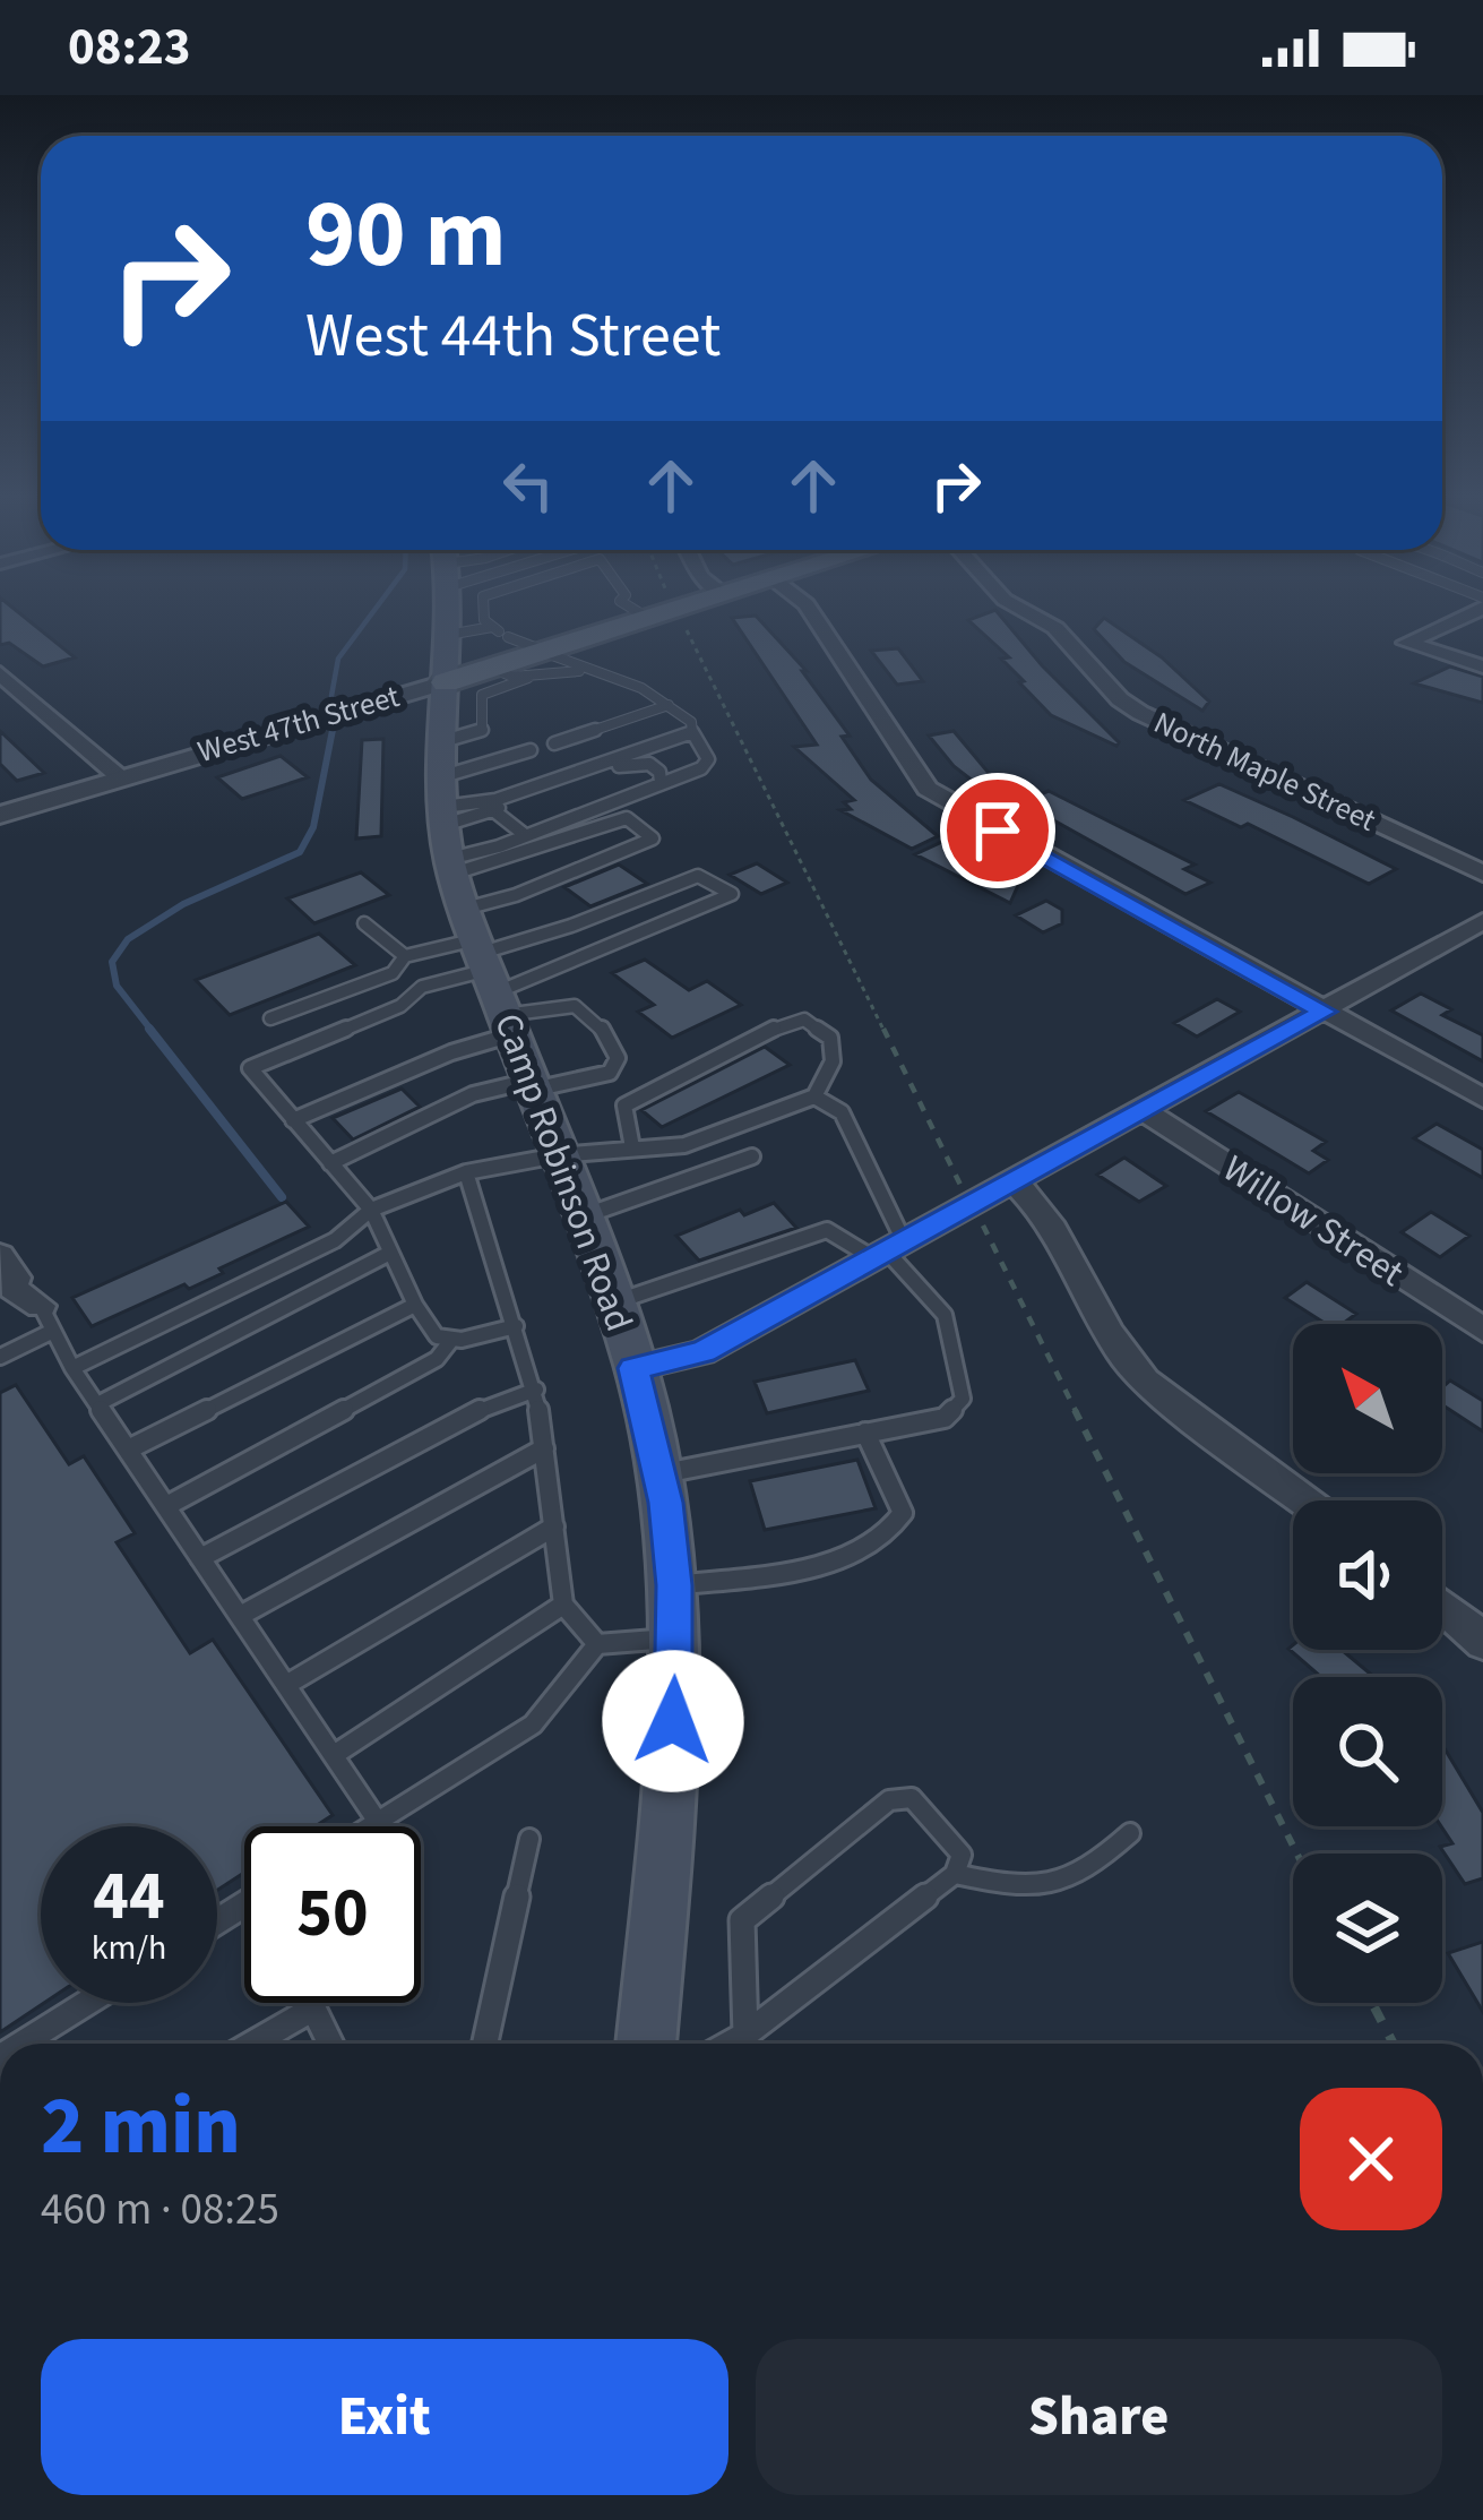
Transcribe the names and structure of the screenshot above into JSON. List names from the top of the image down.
{
  "streets": {
    "main road": ["West 47th Street", "Camp Robinson Road"],
    "street": ["North Maple Street", "Willow Street"]
  },
  "crossings": [
    ["West 47th Street", "Camp Robinson Road"]
  ],
  "north": "top left",
  "page": {
    "status": "08:23",
    "turn": ["90 m", "West 44th Street"],
    "speed": "44 km/h",
    "limit": "50",
    "heading": ["2 min", "460 m · 08:25"],
    "buttons": ["Exit", "Share"]
  }
}
